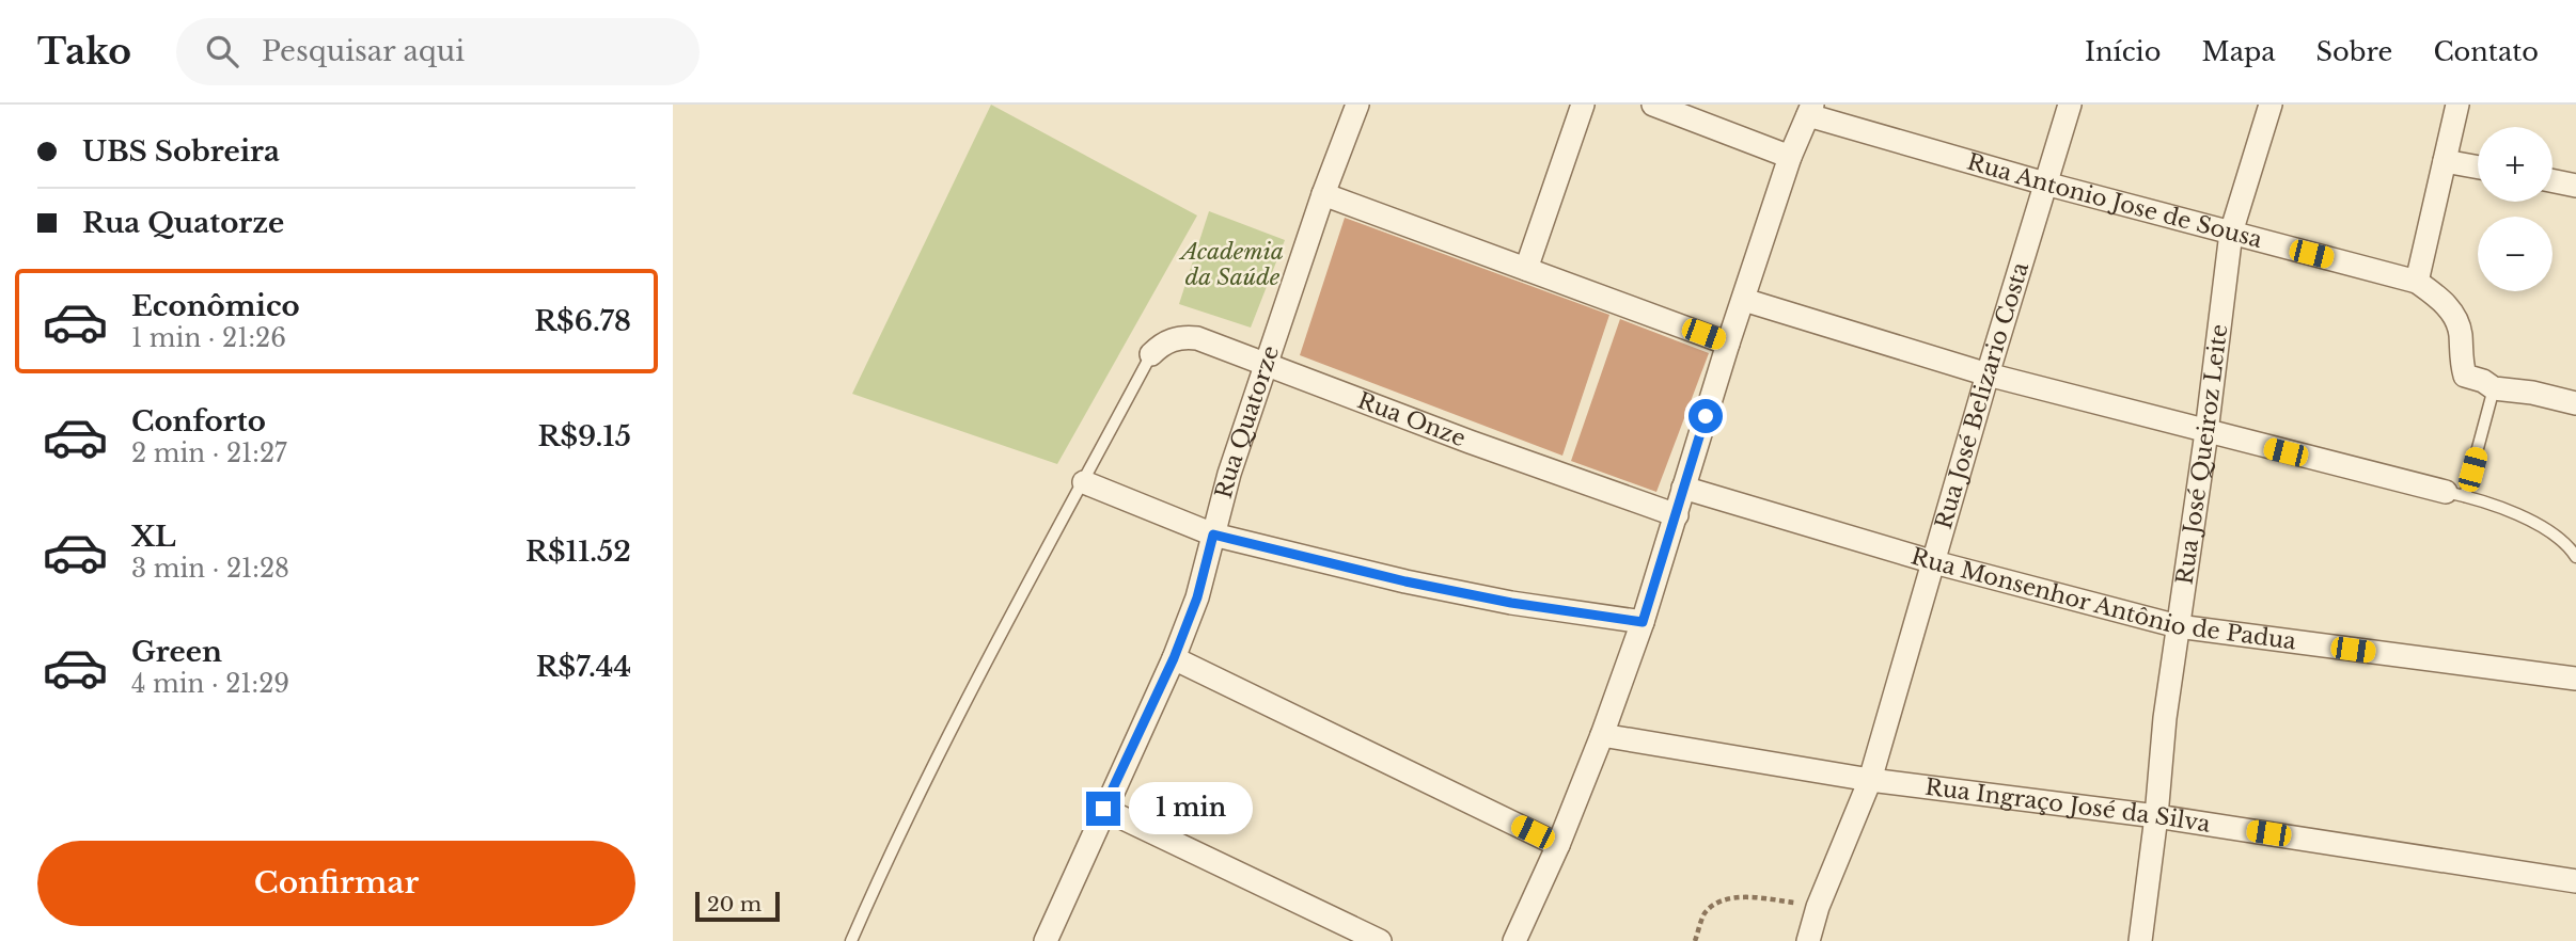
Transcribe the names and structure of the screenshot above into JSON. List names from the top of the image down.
{
  "streets": {
    "street": [
      "Rua Antonio Jose de Sousa",
      "Rua José Belizario Costa",
      "Rua Onze",
      "Rua Quatorze",
      "Rua José Queiroz Leite",
      "Rua Monsenhor Antônio de Padua",
      "Rua Ingraço José da Silva"
    ]
  },
  "crossings": [
    ["Rua Antonio Jose de Sousa", "Rua José Belizario Costa"],
    ["Rua Antonio Jose de Sousa", "Rua José Queiroz Leite"],
    ["Rua José Belizario Costa", "Rua Monsenhor Antônio de Padua"],
    ["Rua José Belizario Costa", "Rua Ingraço José da Silva"],
    ["Rua Onze", "Rua Quatorze"],
    ["Rua José Queiroz Leite", "Rua Monsenhor Antônio de Padua"],
    ["Rua José Queiroz Leite", "Rua Ingraço José da Silva"]
  ],
  "parks": ["Academia da Saúde"],
  "scale_bar": "20 m",
  "page": {
    "header": "Tako",
    "search": "Pesquisar aqui",
    "nav": [
      "Início",
      "Mapa",
      "Sobre",
      "Contato"
    ],
    "banner": ["UBS Sobreira", "Rua Quatorze"],
    "map_buttons": ["+", "−"],
    "list": [
      {
        "name": "Econômico",
        "note": "1 min · 21:26",
        "value": "R$6.78"
      },
      {
        "name": "Conforto",
        "note": "2 min · 21:27",
        "value": "R$9.15"
      },
      {
        "name": "XL",
        "note": "3 min · 21:28",
        "value": "R$11.52"
      },
      {
        "name": "Green",
        "note": "4 min · 21:29",
        "value": "R$7.44"
      }
    ],
    "bubble": "1 min",
    "buttons": "Confirmar",
    "scale": "20 m"
  }
}
